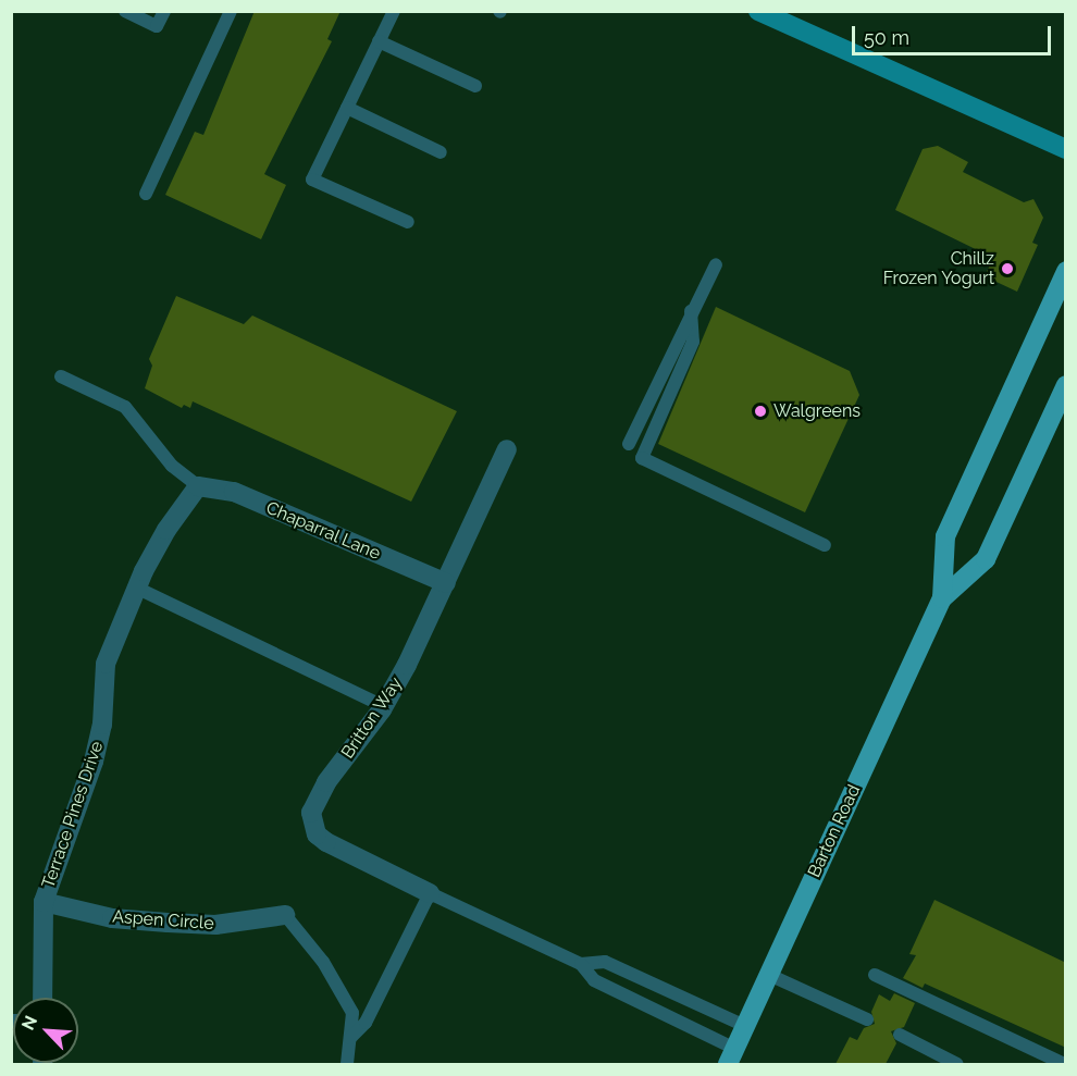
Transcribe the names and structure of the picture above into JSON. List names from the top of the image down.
{
  "streets": {
    "main road": ["Barton Road"],
    "street": [
      "Chaparral Lane",
      "Britton Way",
      "Terrace Pines Drive",
      "Aspen Circle"
    ]
  },
  "crossings": [
    ["Chaparral Lane", "Britton Way"],
    ["Chaparral Lane", "Terrace Pines Drive"],
    ["Terrace Pines Drive", "Aspen Circle"]
  ],
  "places": ["Chillz Frozen Yogurt", "Walgreens"],
  "scale_bar": "50 m",
  "north": "top left"
}
